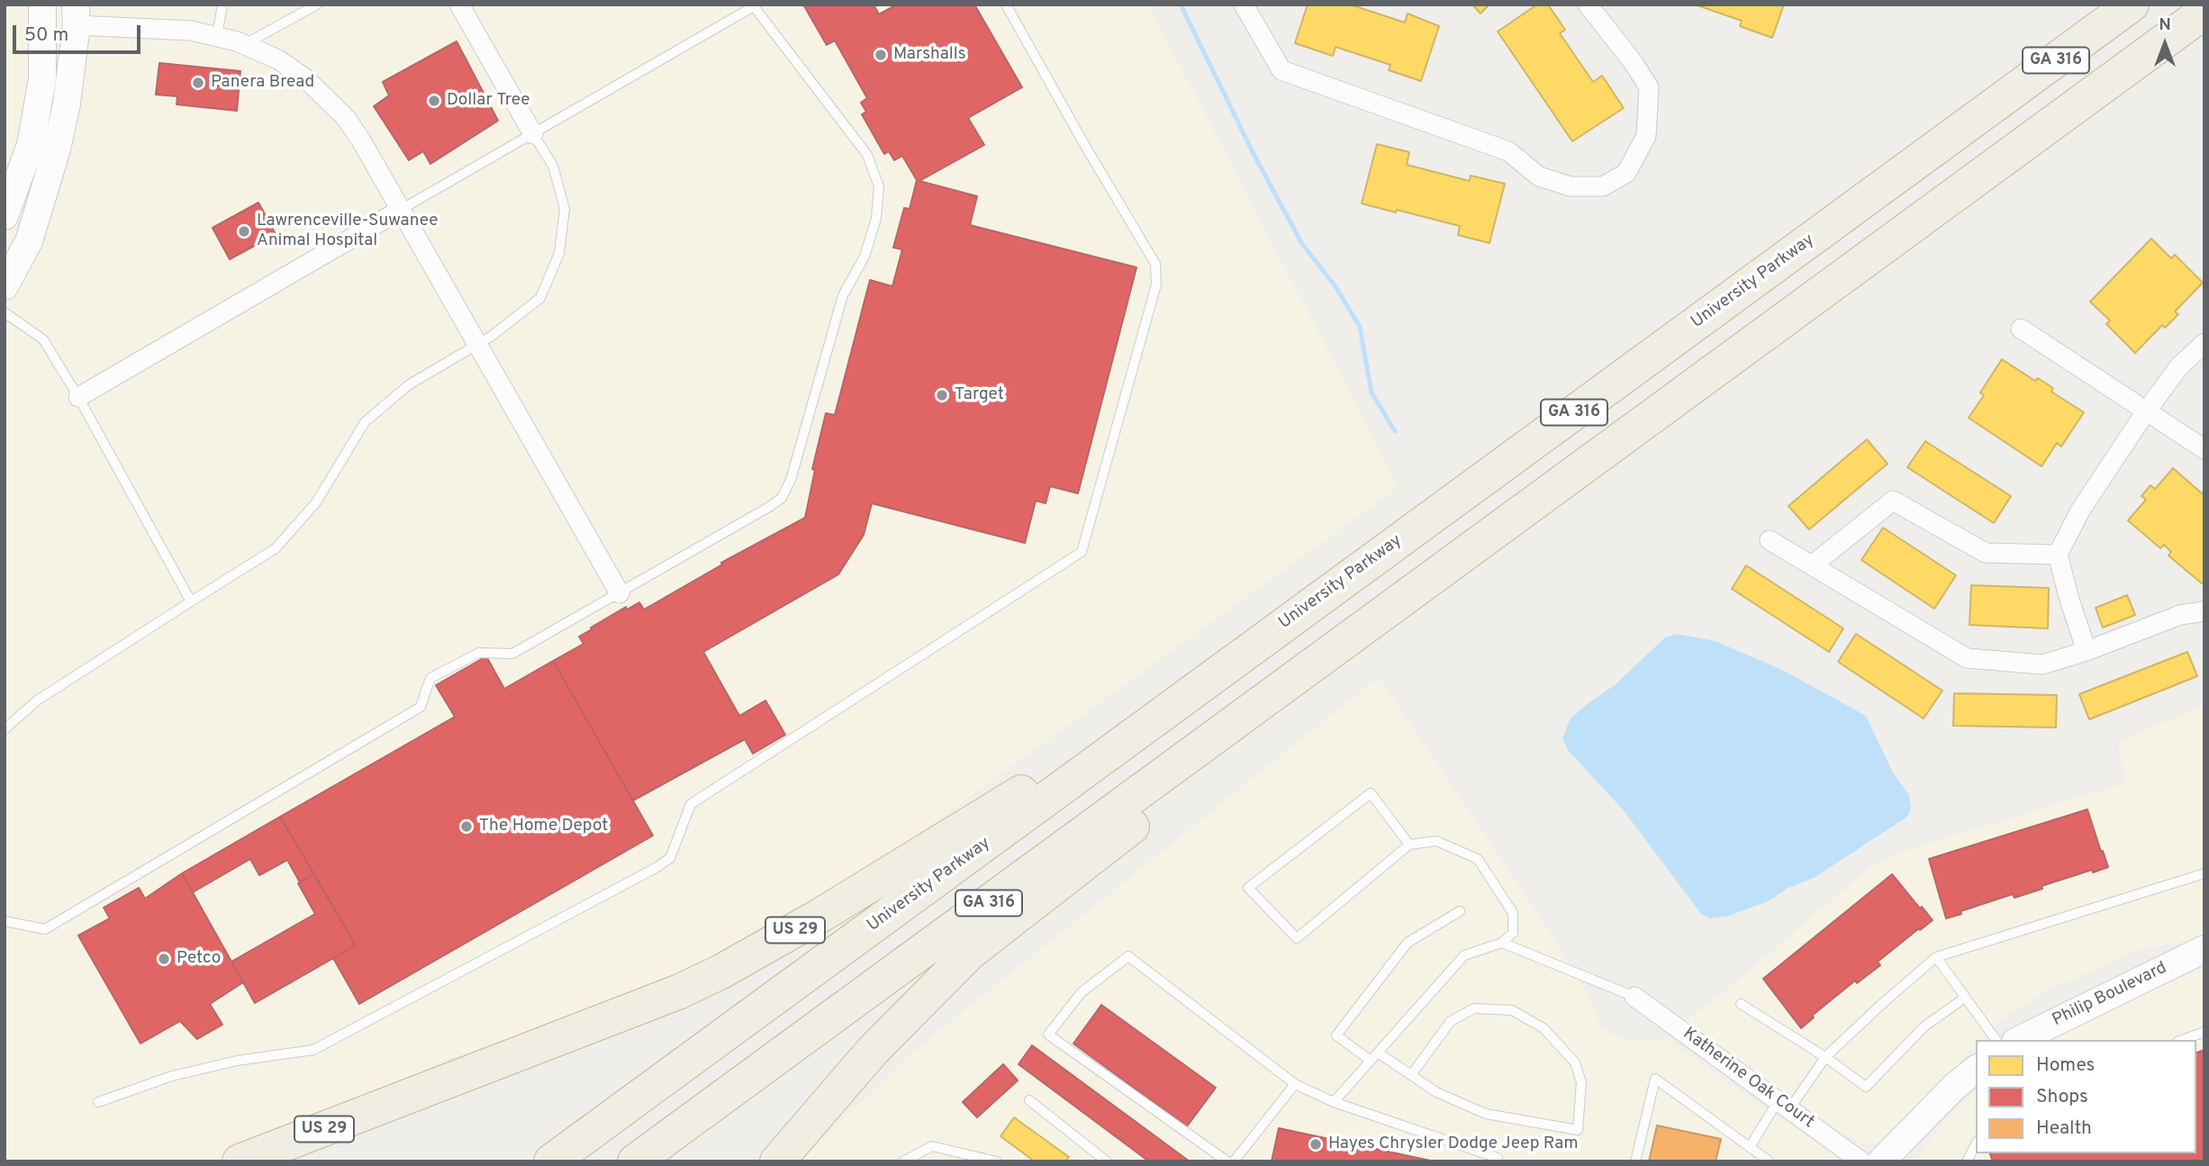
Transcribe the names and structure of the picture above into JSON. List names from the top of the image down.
{
  "streets": {
    "highway": ["GA 316", "University Parkway", "US 29"],
    "main road": ["Philip Boulevard"],
    "street": ["Katherine Oak Court"]
  },
  "crossings": [
    ["University Parkway", "US 29"]
  ],
  "places": [
    "Marshalls",
    "Panera Bread",
    "Dollar Tree",
    "Lawrenceville-Suwanee Animal Hospital",
    "Target",
    "The Home Depot",
    "Petco",
    "Hayes Chrysler Dodge Jeep Ram"
  ],
  "legend": ["Homes", "Shops", "Health"],
  "scale_bar": "50 m",
  "north": "top"
}
